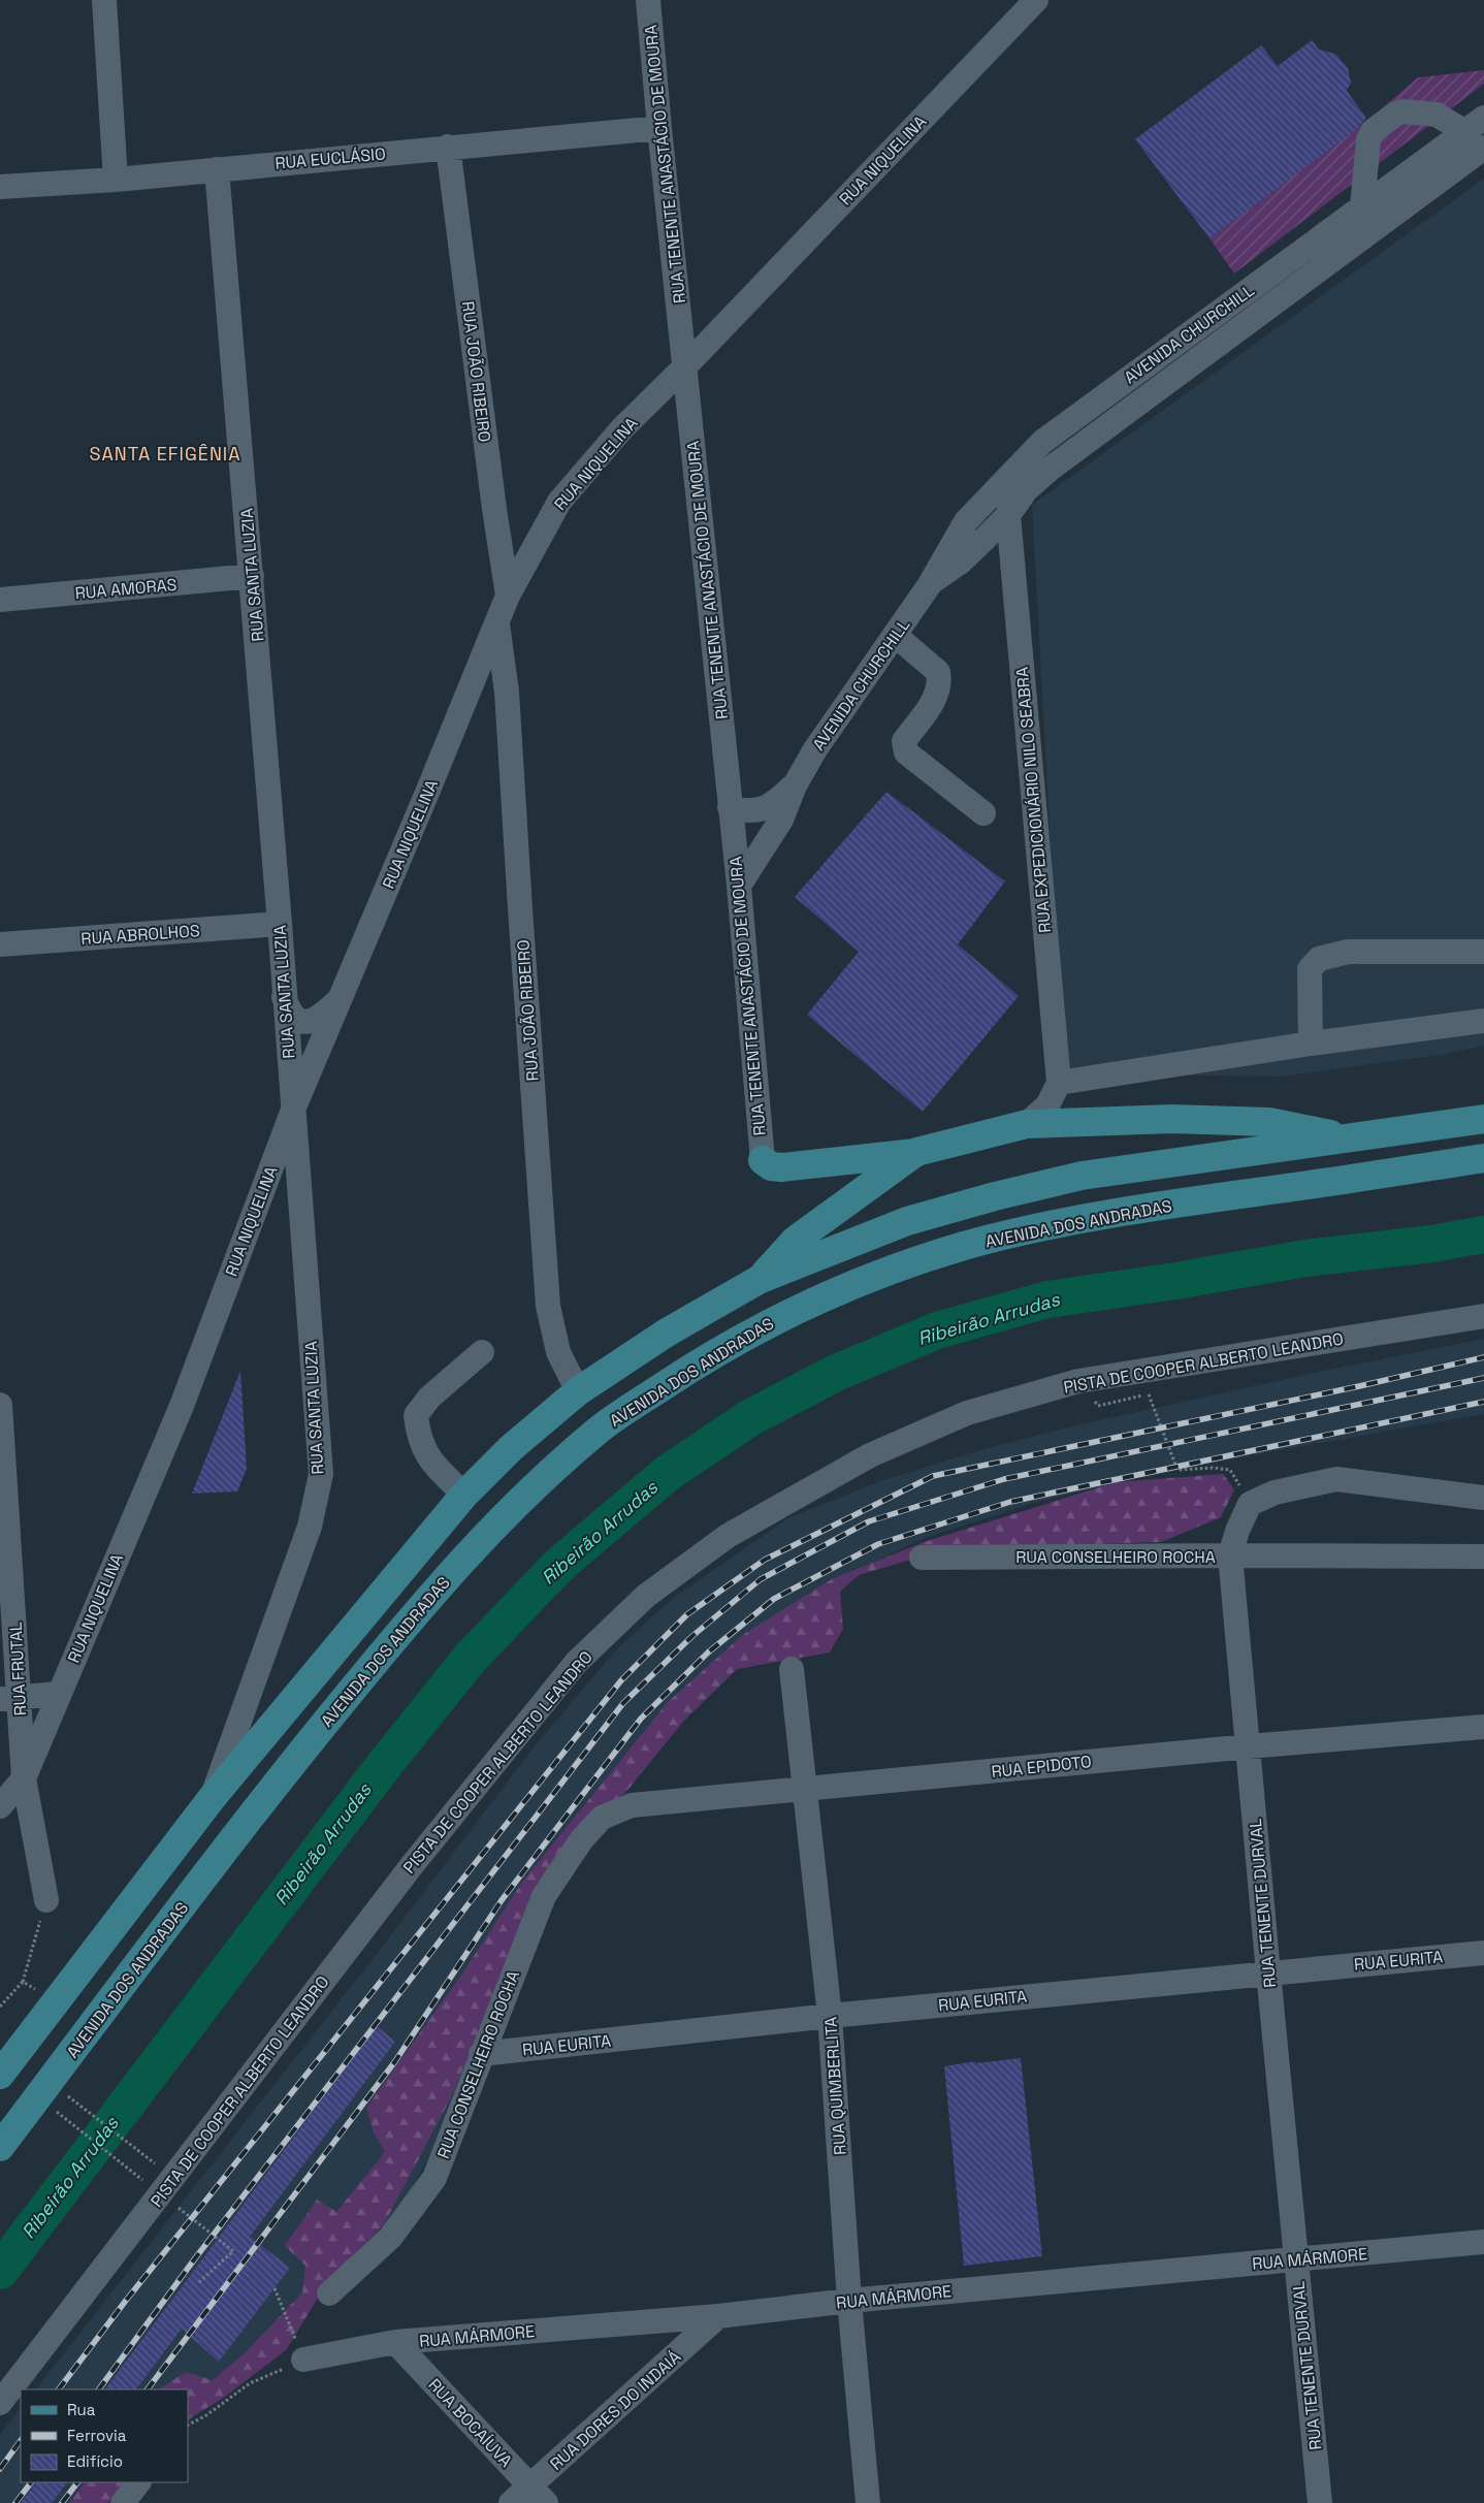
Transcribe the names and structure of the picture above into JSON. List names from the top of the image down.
{
  "streets": {
    "main road": ["AVENIDA DOS ANDRADAS"],
    "street": [
      "RUA EUCLÁSIO",
      "RUA NIQUELINA",
      "RUA TENENTE ANASTÁCIO DE MOURA",
      "AVENIDA CHURCHILL",
      "RUA JOÃO RIBEIRO",
      "RUA SANTA LUZIA",
      "RUA AMORAS",
      "RUA EXPEDICIONÁRIO NILO SEABRA",
      "RUA ABROLHOS",
      "PISTA DE COOPER ALBERTO LEANDRO",
      "RUA CONSELHEIRO ROCHA",
      "RUA FRUTAL",
      "RUA EPIDOTO",
      "RUA TENENTE DURVAL",
      "RUA EURITA",
      "RUA QUIMBERLITA",
      "RUA MÁRMORE",
      "RUA DORES DO INDAIÁ",
      "RUA BOCAÍUVA"
    ]
  },
  "crossings": [
    ["RUA EUCLÁSIO", "RUA TENENTE ANASTÁCIO DE MOURA"],
    ["RUA EUCLÁSIO", "RUA JOÃO RIBEIRO"],
    ["RUA EUCLÁSIO", "RUA SANTA LUZIA"],
    ["RUA NIQUELINA", "RUA TENENTE ANASTÁCIO DE MOURA"],
    ["RUA NIQUELINA", "RUA JOÃO RIBEIRO"],
    ["RUA NIQUELINA", "RUA SANTA LUZIA"],
    ["RUA NIQUELINA", "RUA FRUTAL"],
    ["RUA TENENTE ANASTÁCIO DE MOURA", "AVENIDA CHURCHILL"],
    ["AVENIDA CHURCHILL", "RUA EXPEDICIONÁRIO NILO SEABRA"],
    ["RUA SANTA LUZIA", "RUA AMORAS"],
    ["RUA SANTA LUZIA", "RUA ABROLHOS"],
    ["RUA CONSELHEIRO ROCHA", "RUA EPIDOTO"],
    ["RUA CONSELHEIRO ROCHA", "RUA TENENTE DURVAL"],
    ["RUA CONSELHEIRO ROCHA", "RUA EURITA"],
    ["RUA EPIDOTO", "RUA TENENTE DURVAL"],
    ["RUA EPIDOTO", "RUA QUIMBERLITA"],
    ["RUA TENENTE DURVAL", "RUA EURITA"],
    ["RUA TENENTE DURVAL", "RUA MÁRMORE"],
    ["RUA EURITA", "RUA QUIMBERLITA"],
    ["RUA QUIMBERLITA", "RUA MÁRMORE"],
    ["RUA MÁRMORE", "RUA DORES DO INDAIÁ"],
    ["RUA MÁRMORE", "RUA BOCAÍUVA"],
    ["RUA DORES DO INDAIÁ", "RUA BOCAÍUVA"]
  ],
  "districts": ["SANTA EFIGÊNIA"],
  "water": ["Ribeirão Arrudas"],
  "legend": ["Rua", "Ferrovia", "Edifício"]
}
